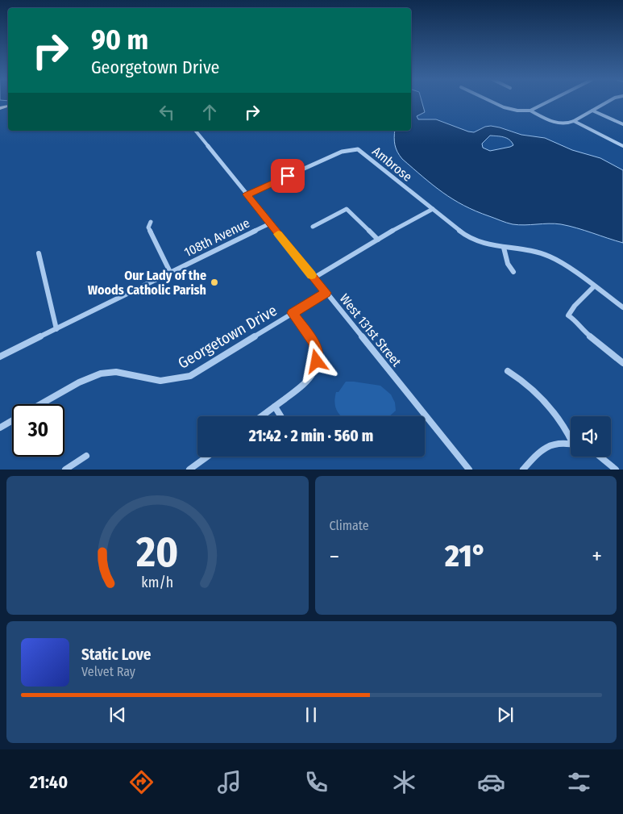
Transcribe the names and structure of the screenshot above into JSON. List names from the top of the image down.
{
  "streets": {
    "street": [
      "Ambrose",
      "108th Avenue",
      "West 131st Street",
      "Georgetown Drive"
    ]
  },
  "crossings": [
    ["Ambrose", "West 131st Street"],
    ["108th Avenue", "West 131st Street"],
    ["West 131st Street", "Georgetown Drive"]
  ],
  "places": ["Our Lady of the Woods Catholic Parish"],
  "page": {
    "turn": ["90 m", "Georgetown Drive"],
    "limit": "30",
    "trip": "21:42 · 2 min · 560 m",
    "tile": "Climate",
    "heat": ["−", "21°", "+"],
    "song": ["Static Love", "Velvet Ray"],
    "tabs": "21:40",
    "gauge": ["20", "km/h"]
  }
}
